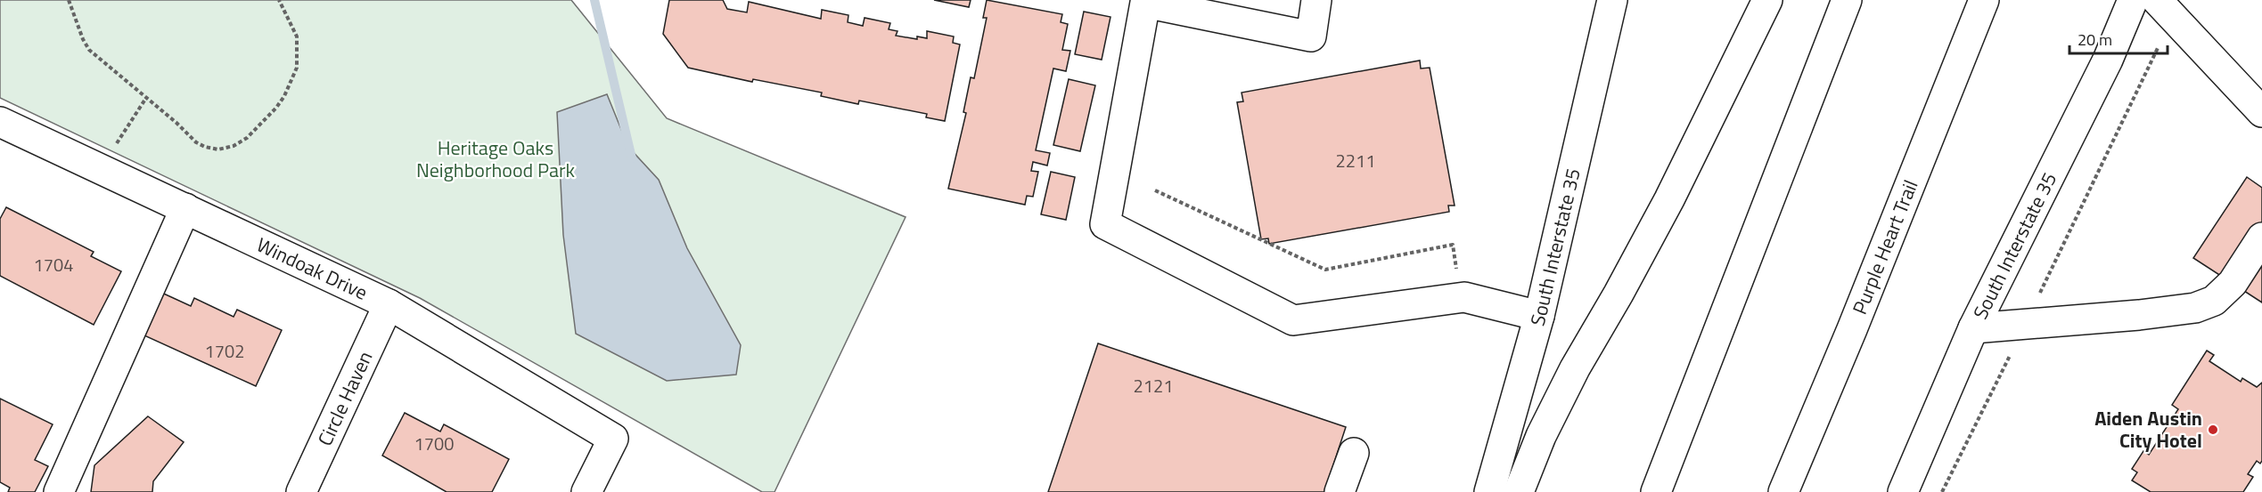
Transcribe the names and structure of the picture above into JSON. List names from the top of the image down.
{
  "streets": {
    "main road": [
      "South Interstate 35",
      "Purple Heart Trail",
      "Windoak Drive",
      "Circle Haven"
    ]
  },
  "crossings": [
    ["Windoak Drive", "Circle Haven"]
  ],
  "parks": ["Heritage Oaks Neighborhood Park"],
  "places": ["Aiden Austin City Hotel"],
  "house_numbers": [
    "2211",
    "1704",
    "1702",
    "2121",
    "1700"
  ],
  "scale_bar": "20 m"
}
